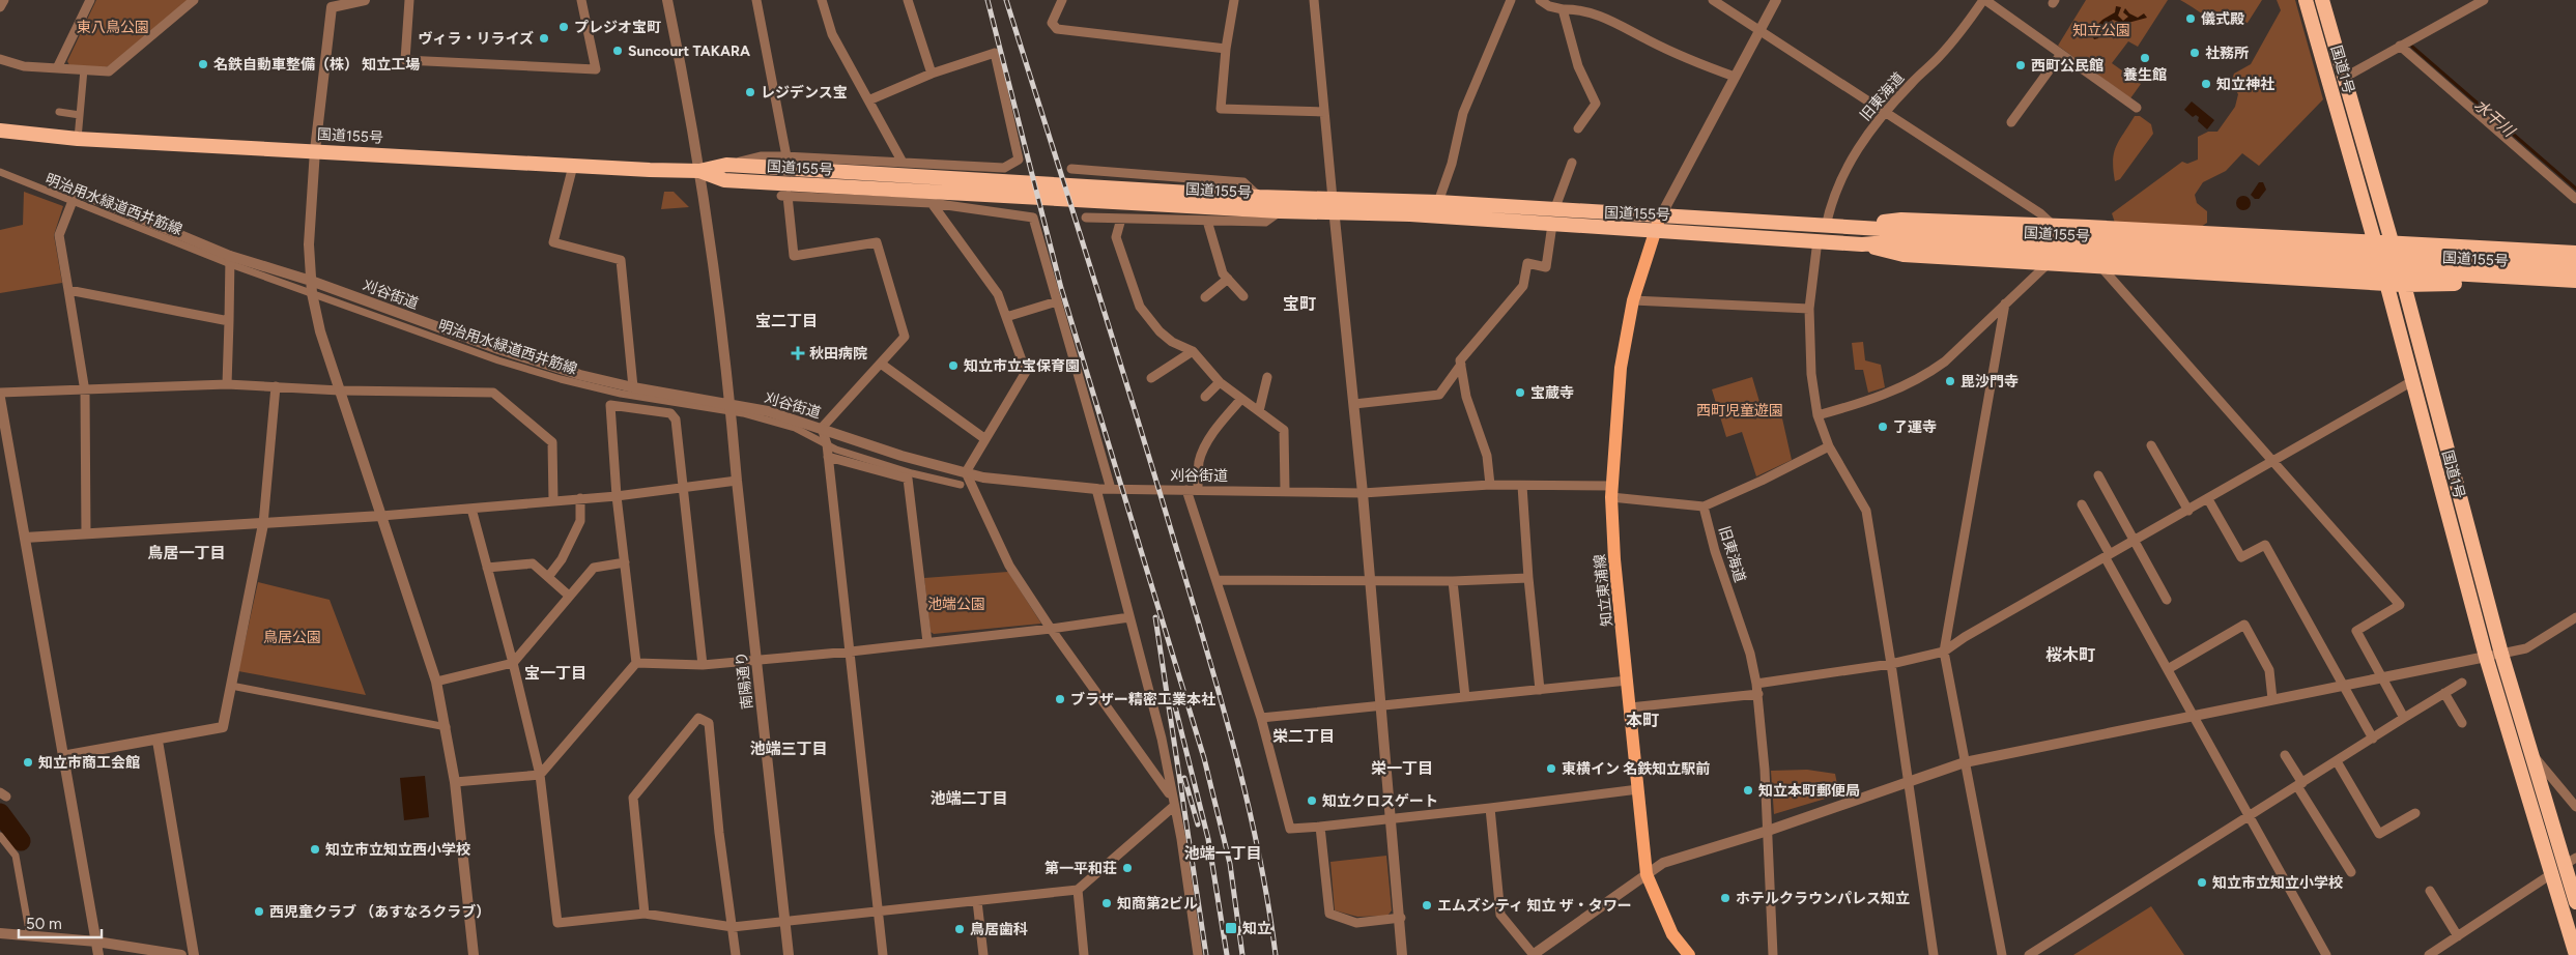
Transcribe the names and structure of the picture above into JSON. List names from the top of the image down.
{
  "streets": {
    "highway": ["国道1号", "国道155号"],
    "main road": ["知立東浦線"],
    "street": [
      "旧東海道",
      "明治用水緑道西井筋線",
      "刈谷街道",
      "南陽通り"
    ]
  },
  "crossings": [
    ["旧東海道", "国道155号"],
    ["旧東海道", "刈谷街道"],
    ["国道155号", "知立東浦線"],
    ["国道155号", "南陽通り"],
    ["明治用水緑道西井筋線", "刈谷街道"],
    ["明治用水緑道西井筋線", "南陽通り"],
    ["刈谷街道", "知立東浦線"],
    ["刈谷街道", "南陽通り"]
  ],
  "districts": [
    "宝町",
    "宝二丁目",
    "鳥居一丁目",
    "桜木町",
    "宝一丁目",
    "本町",
    "栄二丁目",
    "池端三丁目",
    "栄一丁目",
    "池端二丁目",
    "池端一丁目"
  ],
  "water": ["水干川"],
  "parks": [
    "東八鳥公園",
    "知立公園",
    "西町児童遊園",
    "池端公園",
    "鳥居公園"
  ],
  "places": {
    "other": [
      "儀式殿",
      "プレジオ宝町",
      "ヴィラ・リライズ",
      "Suncourt TAKARA",
      "社務所",
      "養生館",
      "名鉄自動車整備（株） 知立工場",
      "西町公民館",
      "知立神社",
      "レジデンス宝",
      "知立市立宝保育園",
      "毘沙門寺",
      "宝蔵寺",
      "了運寺",
      "ブラザー精密工業本社",
      "知立市商工会館",
      "東横イン 名鉄知立駅前",
      "知立本町郵便局",
      "知立クロスゲート",
      "知立市立知立西小学校",
      "第一平和荘",
      "知立市立知立小学校",
      "ホテルクラウンパレス知立",
      "知商第2ビル",
      "エムズシティ 知立 ザ・タワー",
      "西児童クラブ （あすなろクラブ）",
      "鳥居歯科"
    ],
    "health": ["秋田病院"],
    "transit": ["知立"]
  },
  "scale_bar": "50 m"
}
